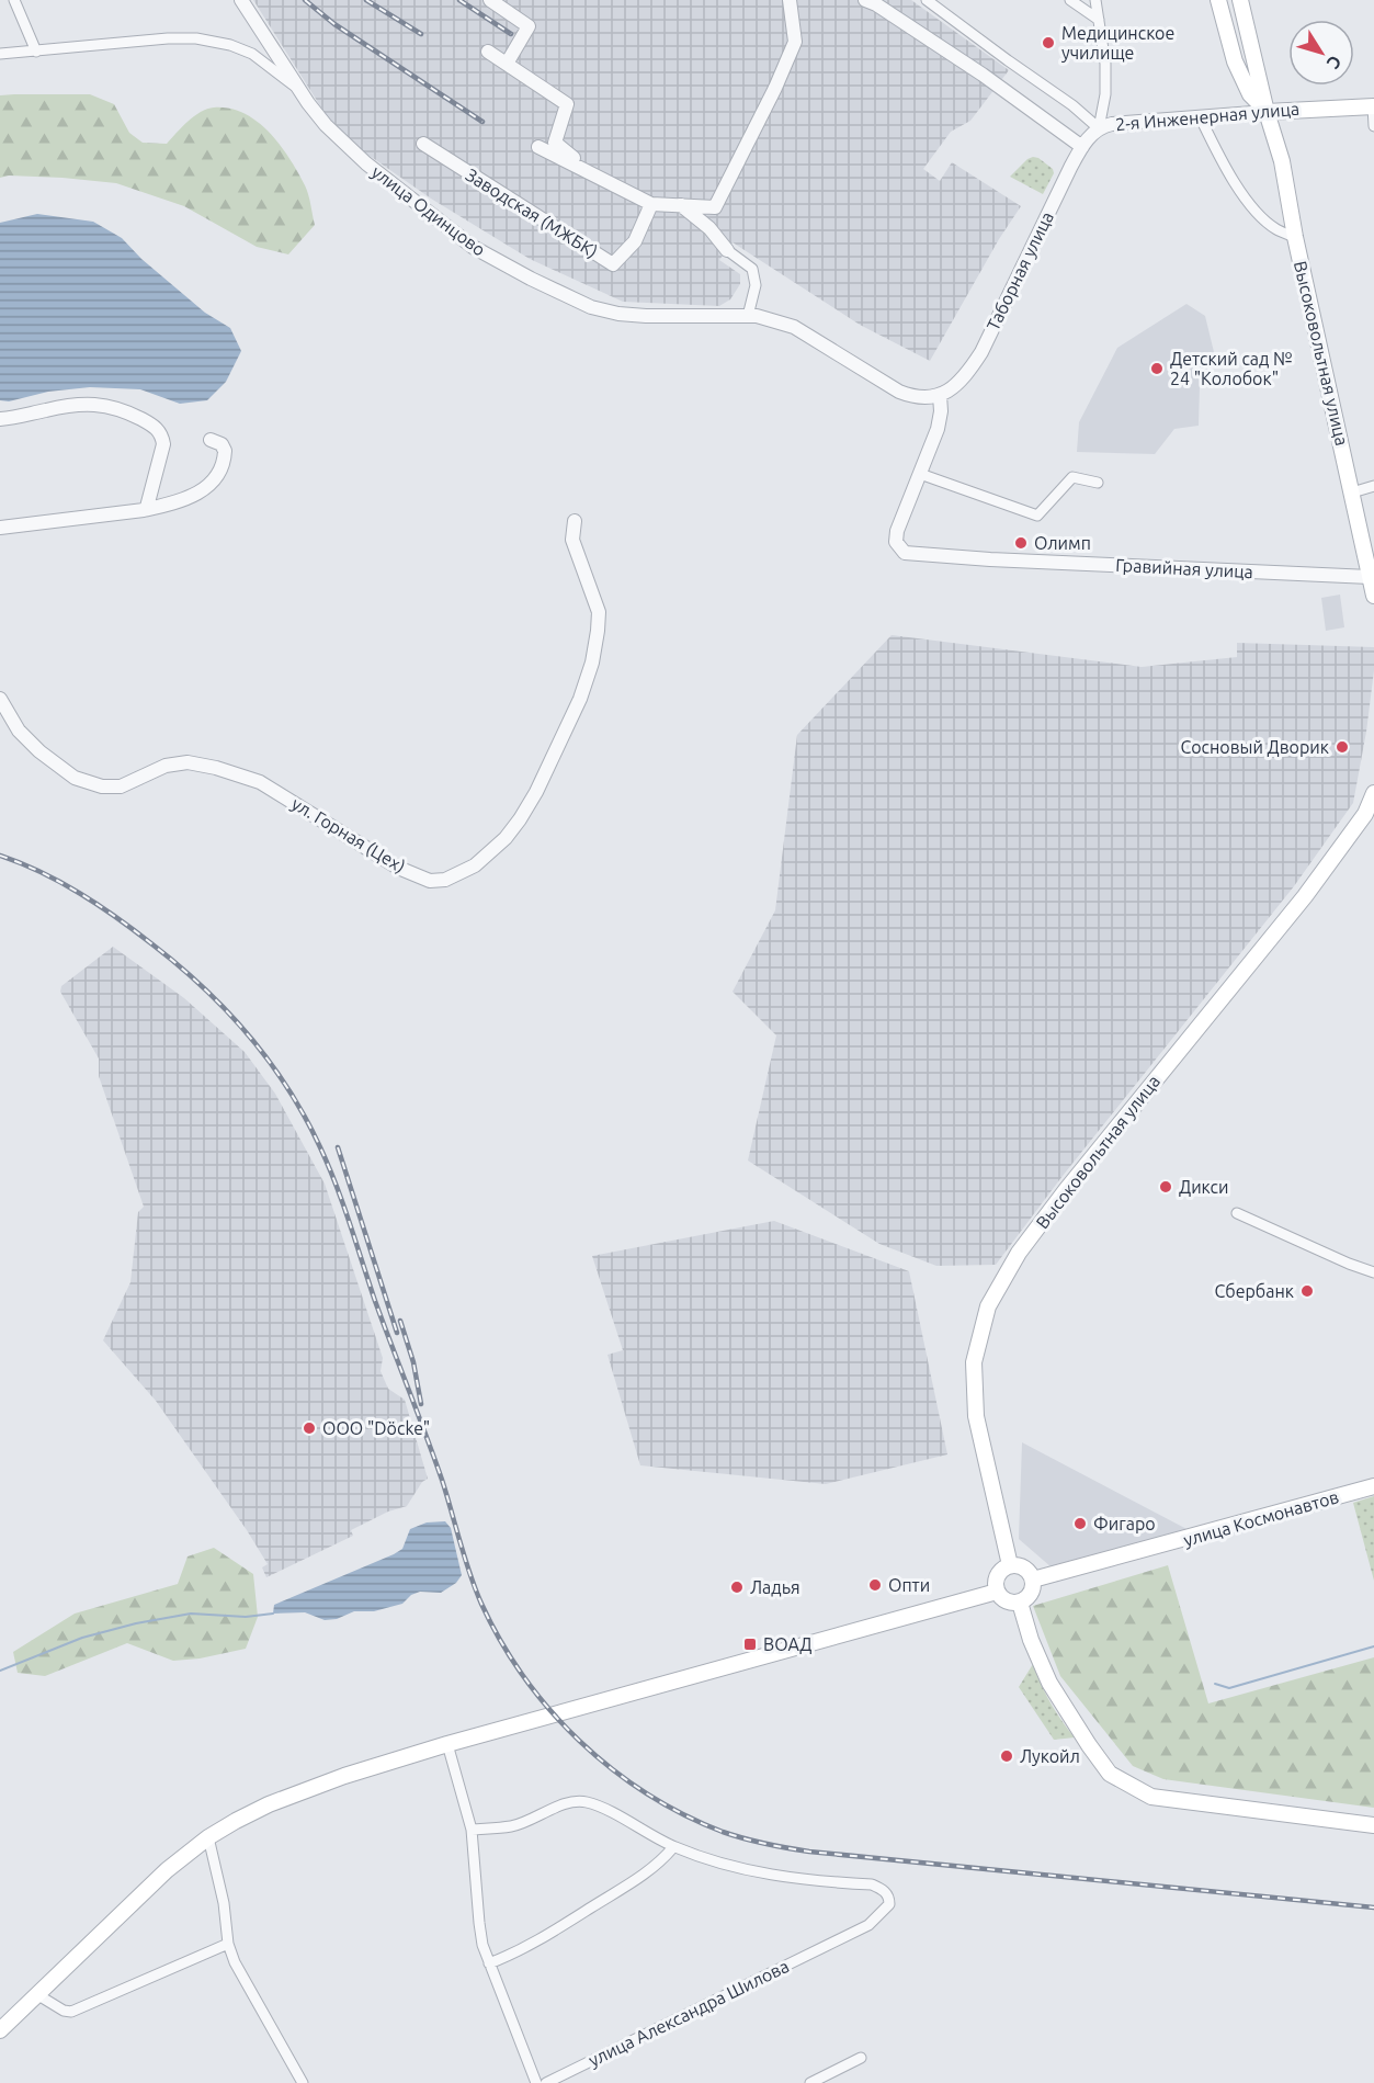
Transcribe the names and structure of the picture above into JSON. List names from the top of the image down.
{
  "streets": {
    "main road": ["2-я Инженерная улица", "Высоковольтная улица", "улица Космонавтов"],
    "street": [
      "улица Одинцово",
      "Заводская (МЖБК)",
      "Таборная улица",
      "Гравийная улица",
      "ул. Горная (Цех)",
      "улица Александра Шилова"
    ]
  },
  "crossings": [
    ["2-я Инженерная улица", "Таборная улица"],
    ["2-я Инженерная улица", "Высоковольтная улица"],
    ["улица Одинцово", "Таборная улица"],
    ["Высоковольтная улица", "Гравийная улица"],
    ["Высоковольтная улица", "улица Космонавтов"]
  ],
  "places": {
    "other": [
      "Медицинское училище",
      "Детский сад № 24 \"Колобок\"",
      "Олимп",
      "Сосновый Дворик",
      "Дикси",
      "Сбербанк",
      "ООО \"Döcke\"",
      "Фигаро",
      "Опти",
      "Ладья",
      "Лукойл"
    ],
    "transit": ["ВОАД"]
  },
  "north": "bottom right"
}
